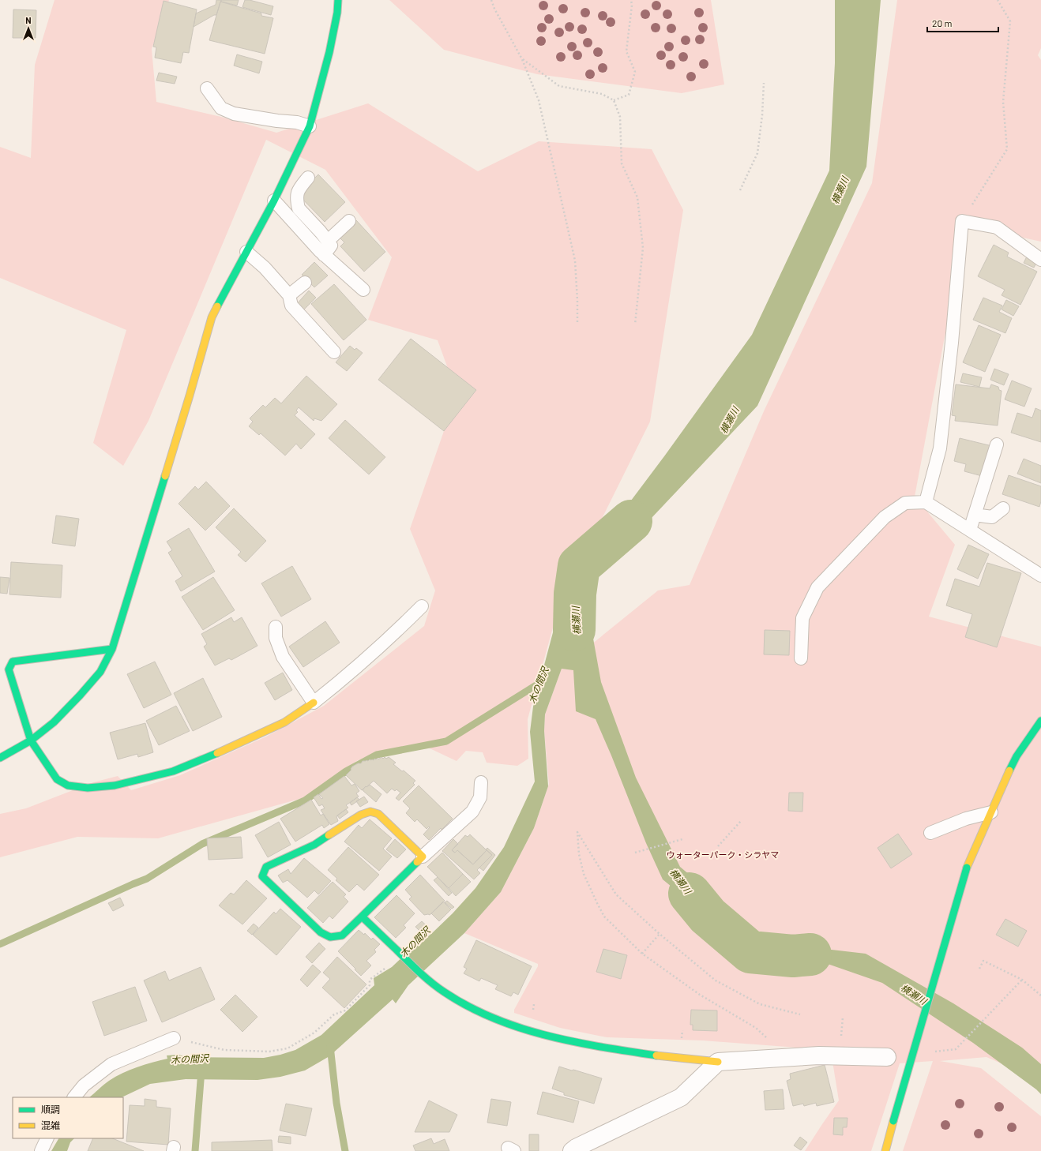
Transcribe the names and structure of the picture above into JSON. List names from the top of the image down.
{
  "water": ["横瀬川", "木の間沢"],
  "parks": ["ウォーターパーク・シラヤマ"],
  "legend": ["順調", "混雑"],
  "scale_bar": "20 m",
  "north": "top"
}
